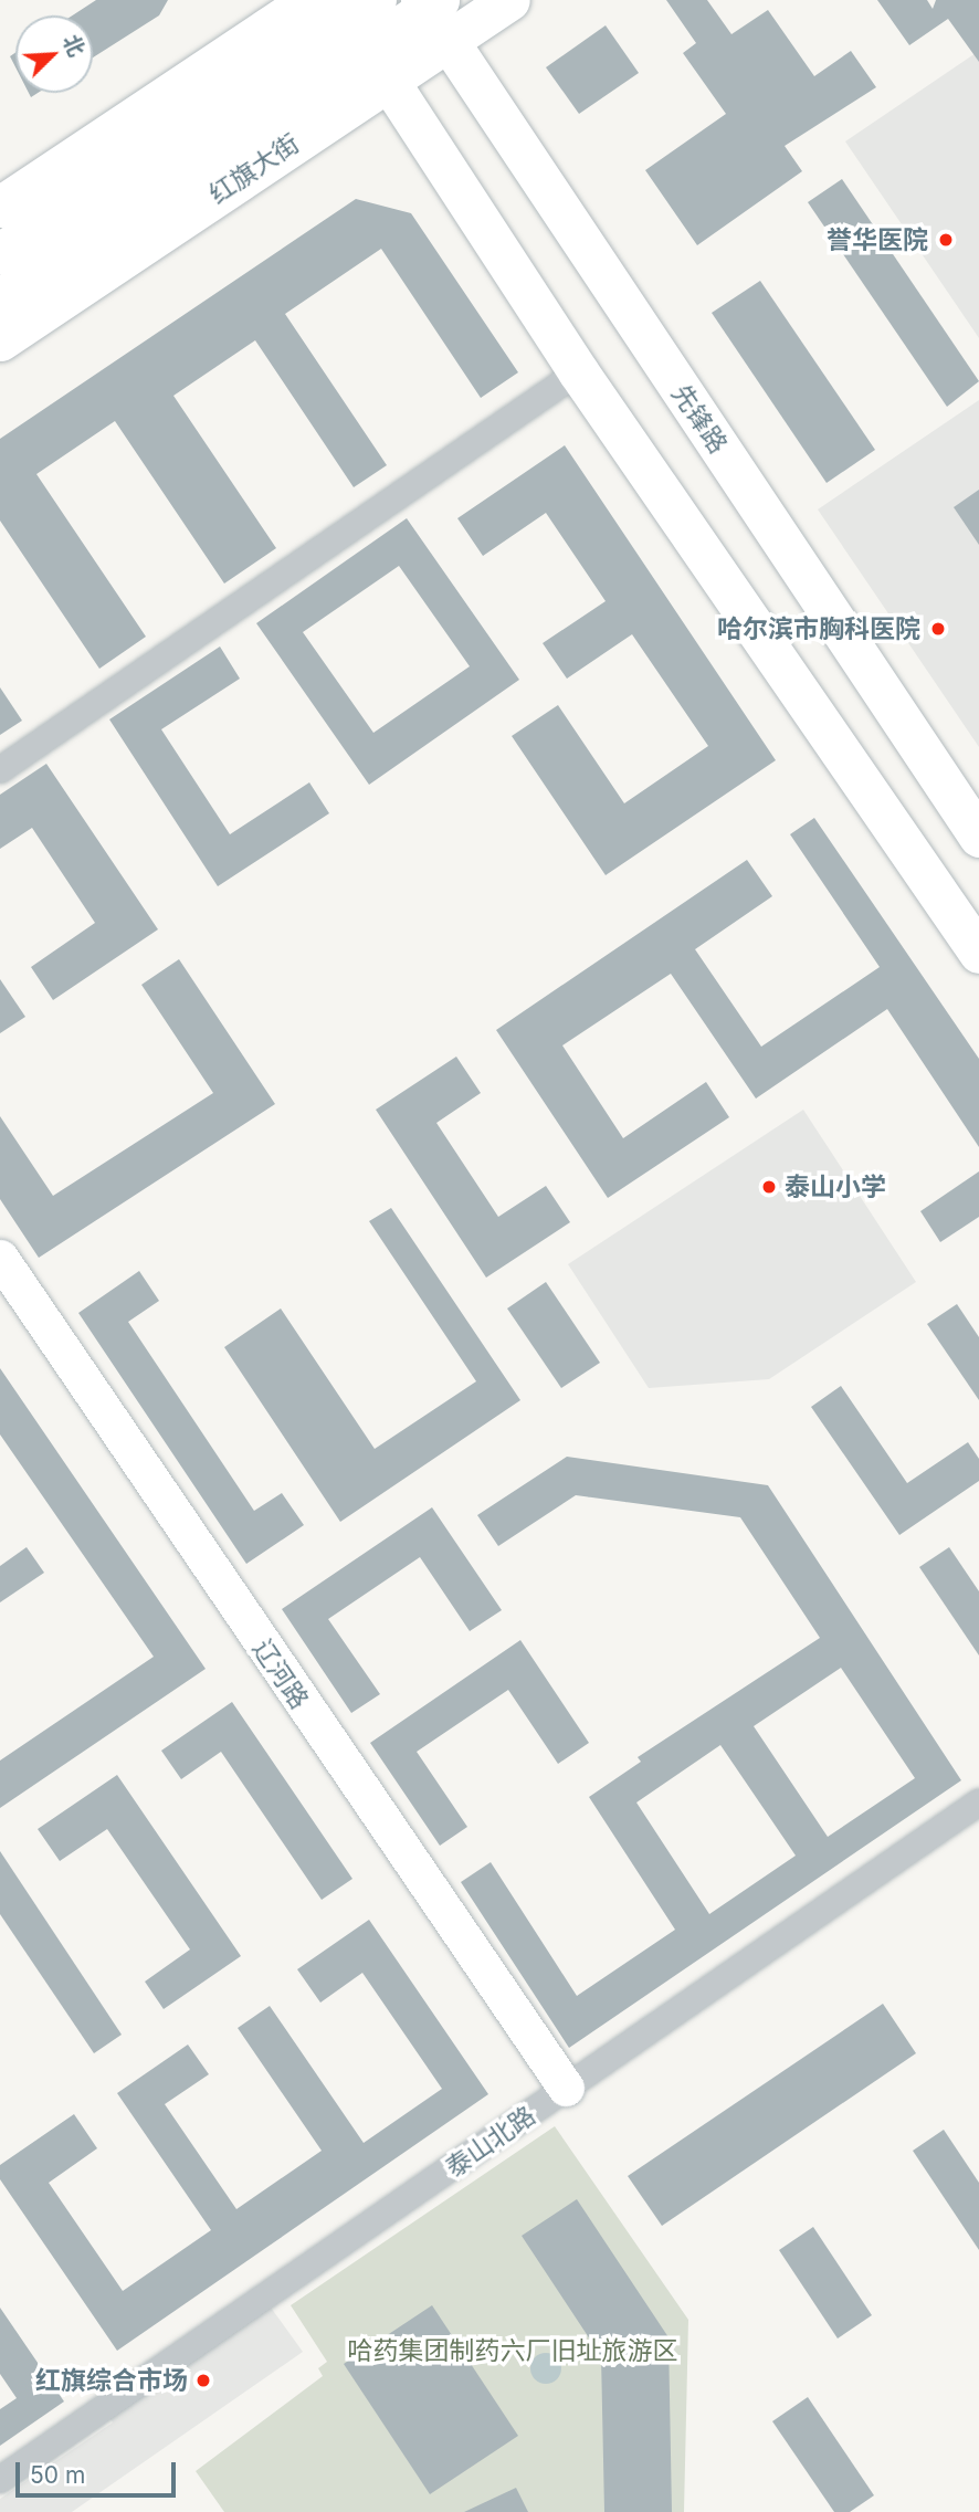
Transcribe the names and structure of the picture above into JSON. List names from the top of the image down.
{
  "streets": {
    "main road": ["红旗大街", "先锋路", "辽河路"],
    "street": ["泰山北路"]
  },
  "crossings": [
    ["红旗大街", "先锋路"],
    ["辽河路", "泰山北路"]
  ],
  "parks": ["哈药集团制药六厂旧址旅游区"],
  "places": [
    "誉华医院",
    "哈尔滨市胸科医院",
    "泰山小学",
    "红旗综合市场"
  ],
  "scale_bar": "50 m",
  "north": "top right"
}
